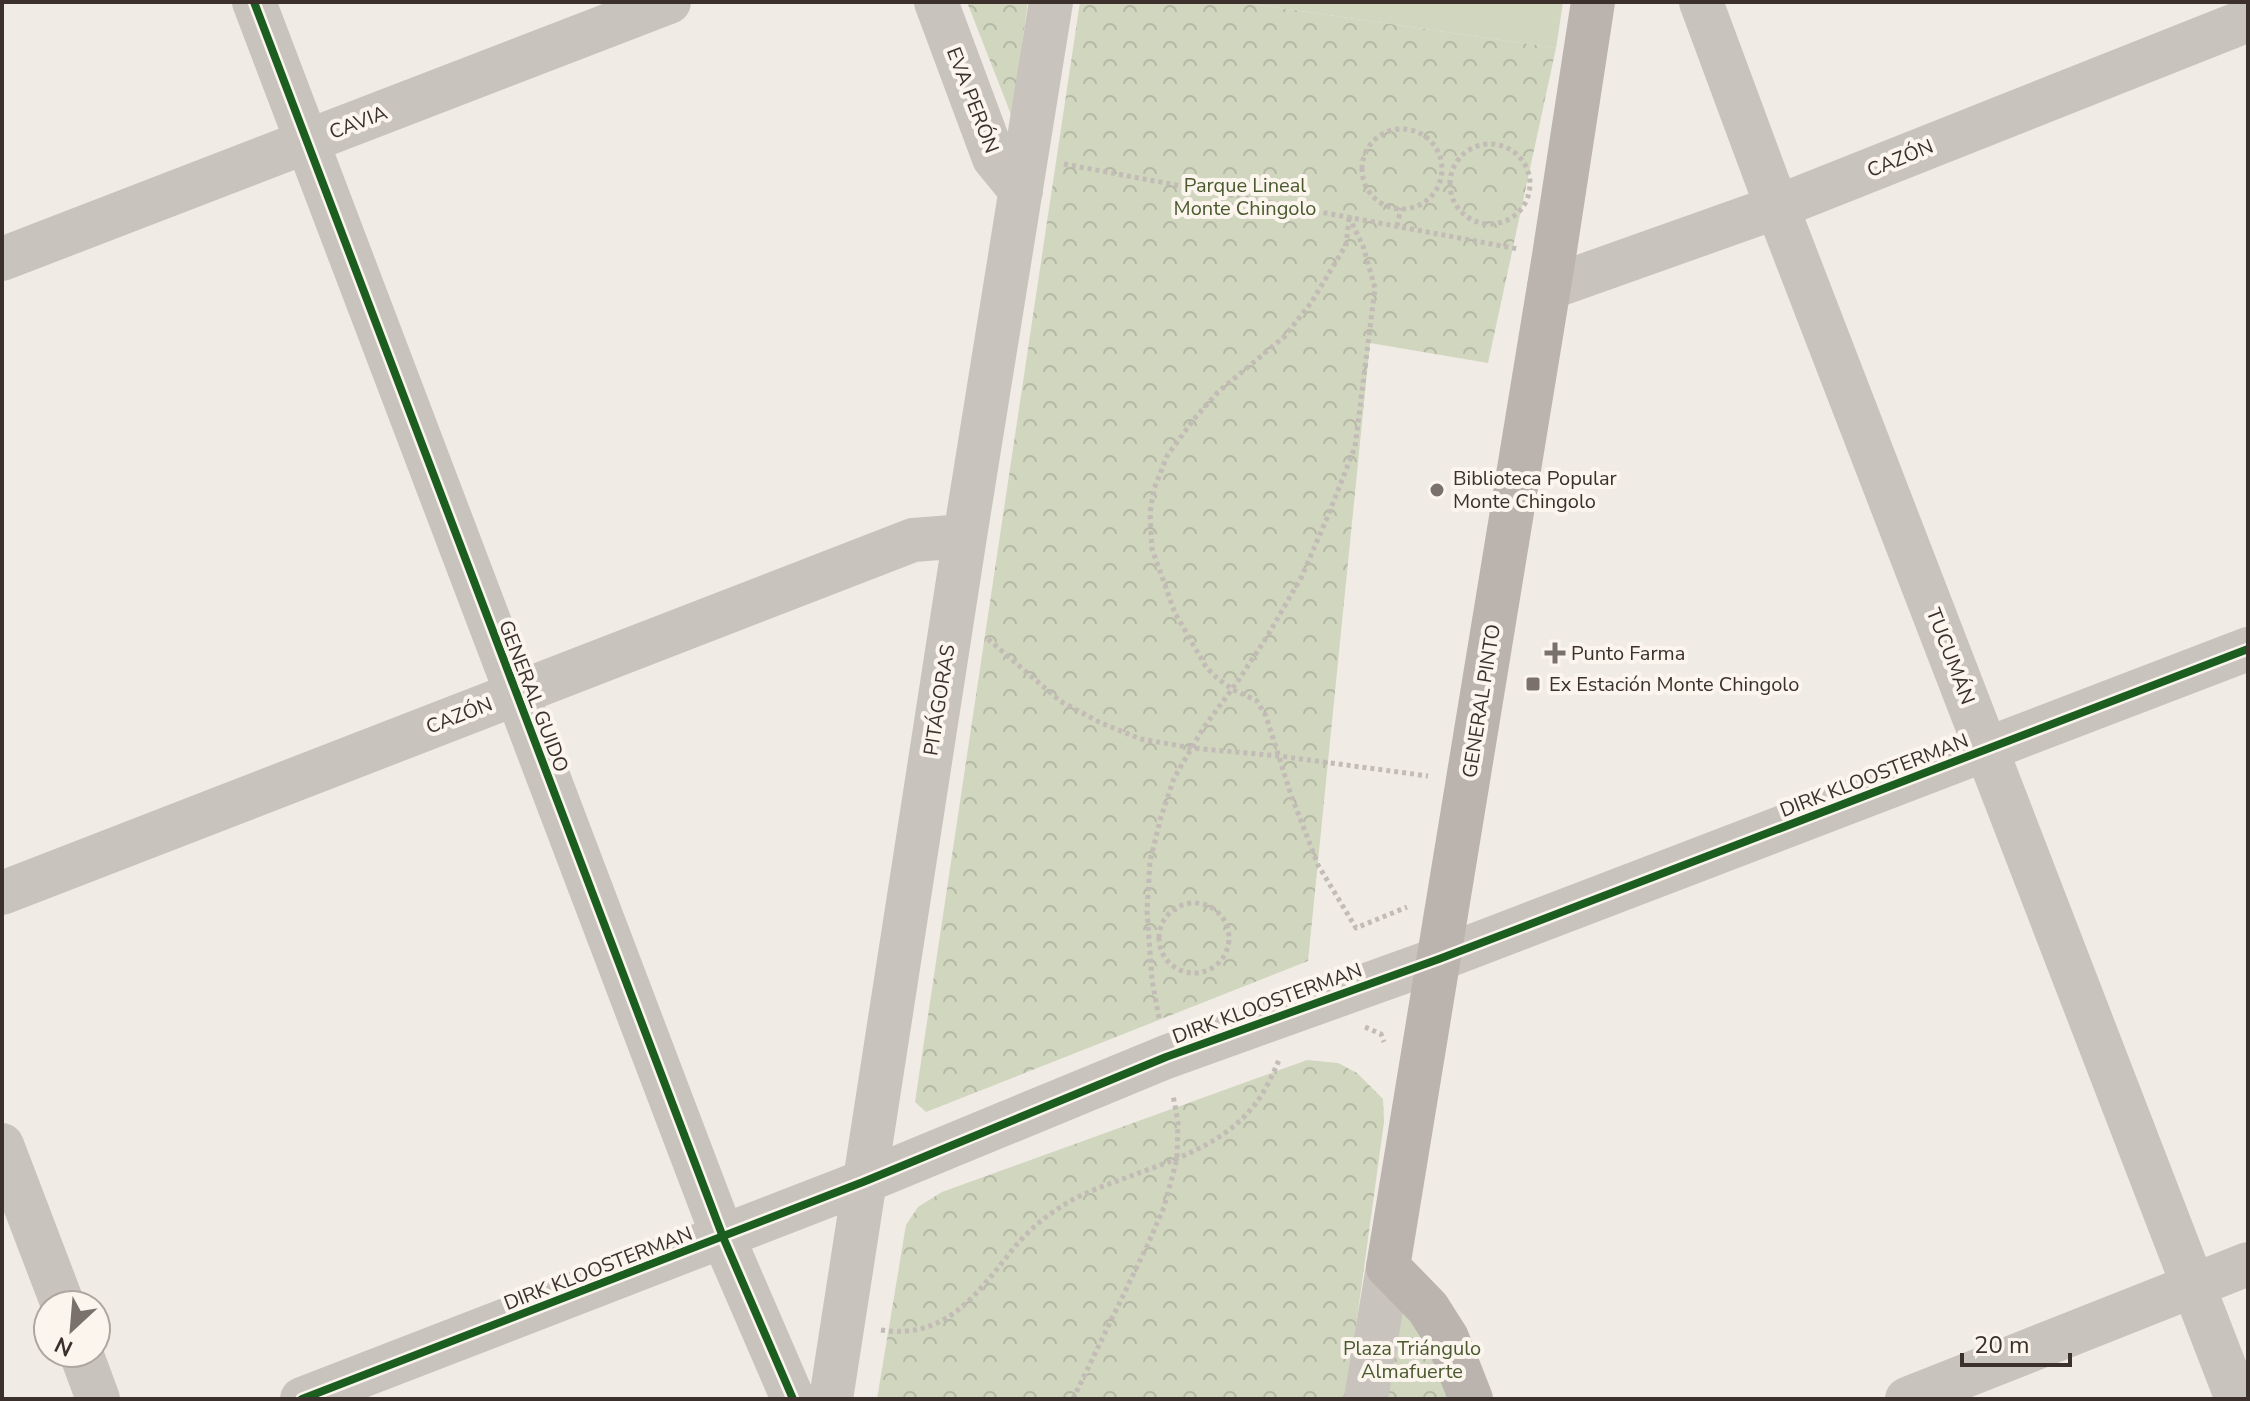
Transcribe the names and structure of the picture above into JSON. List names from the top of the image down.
{
  "streets": {
    "main road": ["GENERAL PINTO"],
    "street": [
      "EVA PERÓN",
      "CAVIA",
      "CAZÓN",
      "TUCUMÁN",
      "GENERAL GUIDO",
      "PITÁGORAS",
      "DIRK KLOOSTERMAN"
    ]
  },
  "crossings": [
    ["EVA PERÓN", "PITÁGORAS"],
    ["CAVIA", "GENERAL GUIDO"],
    ["CAZÓN", "TUCUMÁN"],
    ["CAZÓN", "GENERAL GUIDO"],
    ["CAZÓN", "PITÁGORAS"],
    ["CAZÓN", "GENERAL PINTO"],
    ["TUCUMÁN", "DIRK KLOOSTERMAN"],
    ["GENERAL GUIDO", "DIRK KLOOSTERMAN"],
    ["PITÁGORAS", "DIRK KLOOSTERMAN"],
    ["GENERAL PINTO", "DIRK KLOOSTERMAN"]
  ],
  "parks": ["Parque Lineal Monte Chingolo", "Plaza Triángulo Almafuerte"],
  "places": {
    "other": ["Biblioteca Popular Monte Chingolo"],
    "health": ["Punto Farma"],
    "transit": ["Ex Estación Monte Chingolo"]
  },
  "scale_bar": "20 m",
  "north": "bottom left"
}
